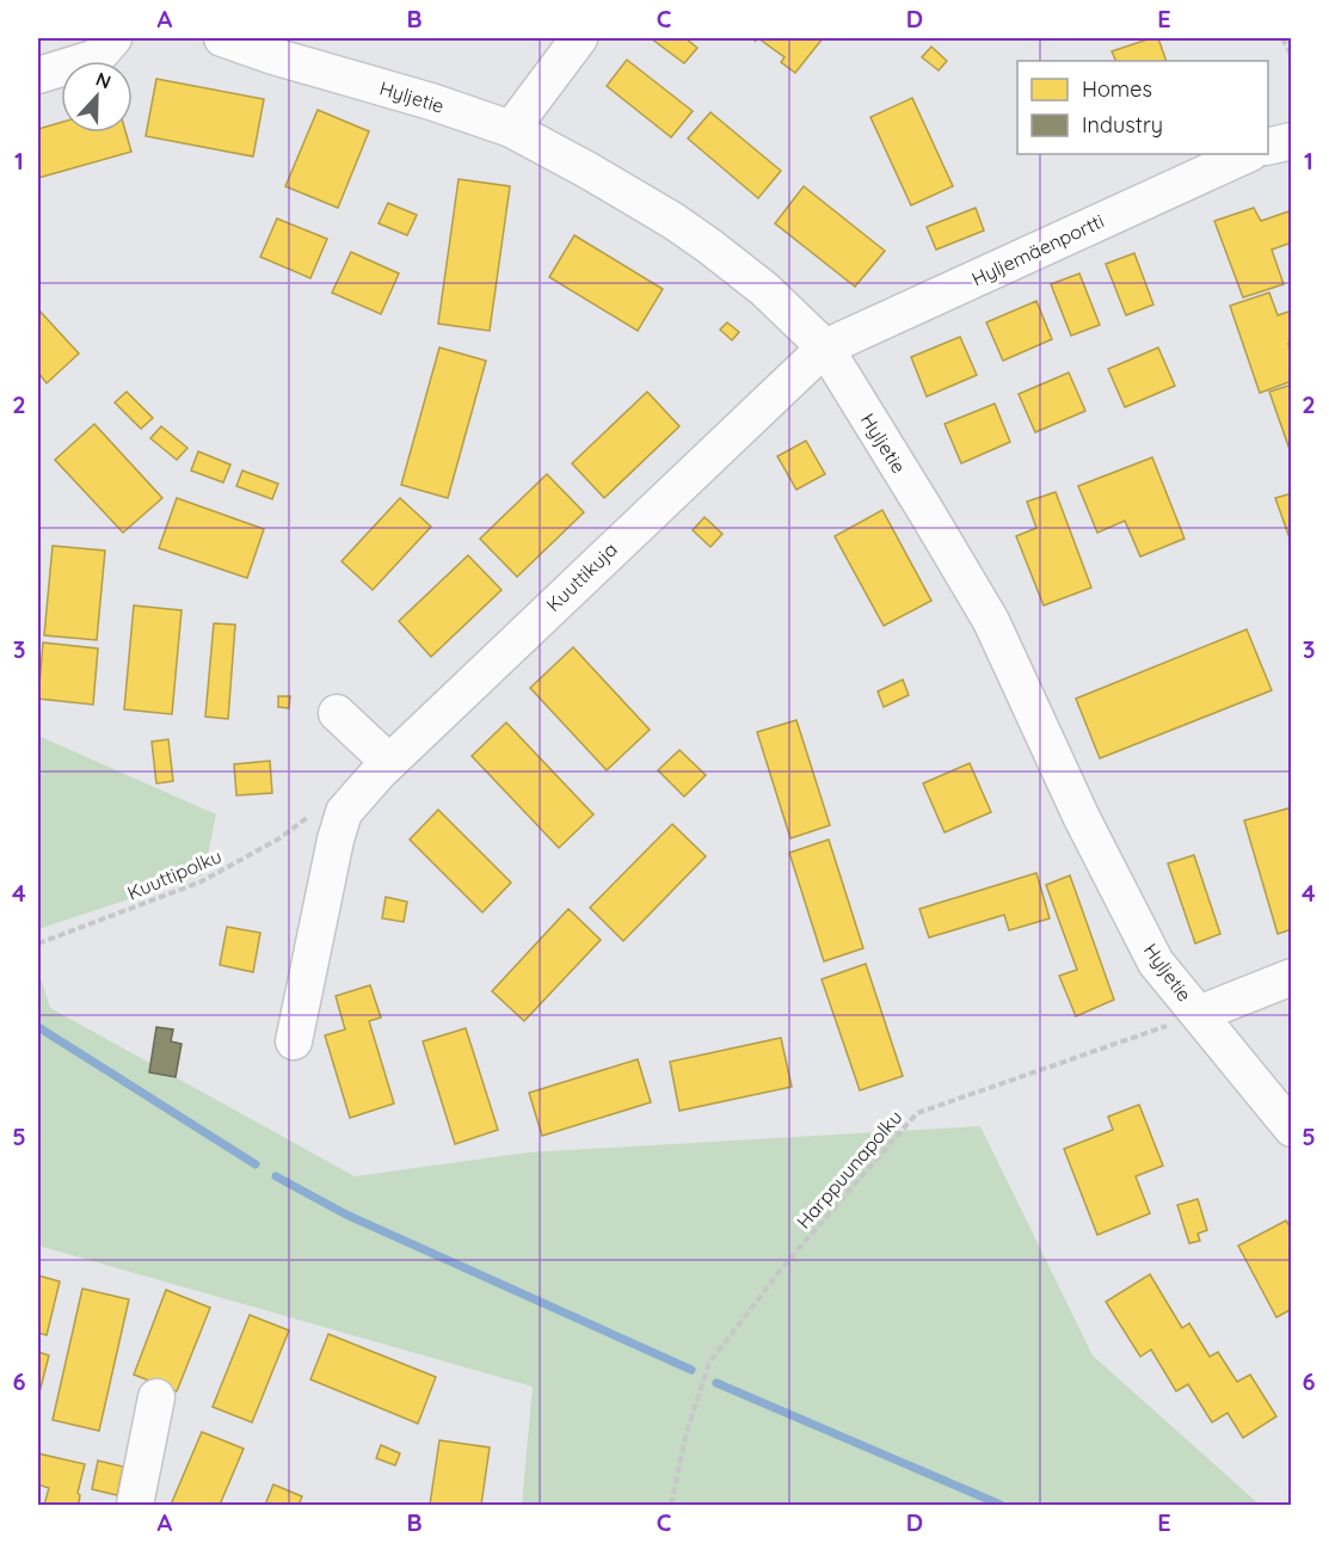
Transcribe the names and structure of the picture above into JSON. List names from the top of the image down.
{
  "streets": {
    "street": ["Hyljetie", "Hyljemäenportti", "Kuuttikuja"],
    "path": ["Kuuttipolku", "Harppuunapolku"]
  },
  "crossings": [
    ["Hyljetie", "Hyljemäenportti"],
    ["Hyljetie", "Kuuttikuja"],
    ["Hyljetie", "Harppuunapolku"],
    ["Hyljemäenportti", "Kuuttikuja"],
    ["Kuuttikuja", "Kuuttipolku"]
  ],
  "legend": ["Homes", "Industry"],
  "north": "top",
  "grid": {
    "columns": [
      "A",
      "B",
      "C",
      "D",
      "E"
    ],
    "rows": [
      "1",
      "2",
      "3",
      "4",
      "5",
      "6"
    ]
  }
}
